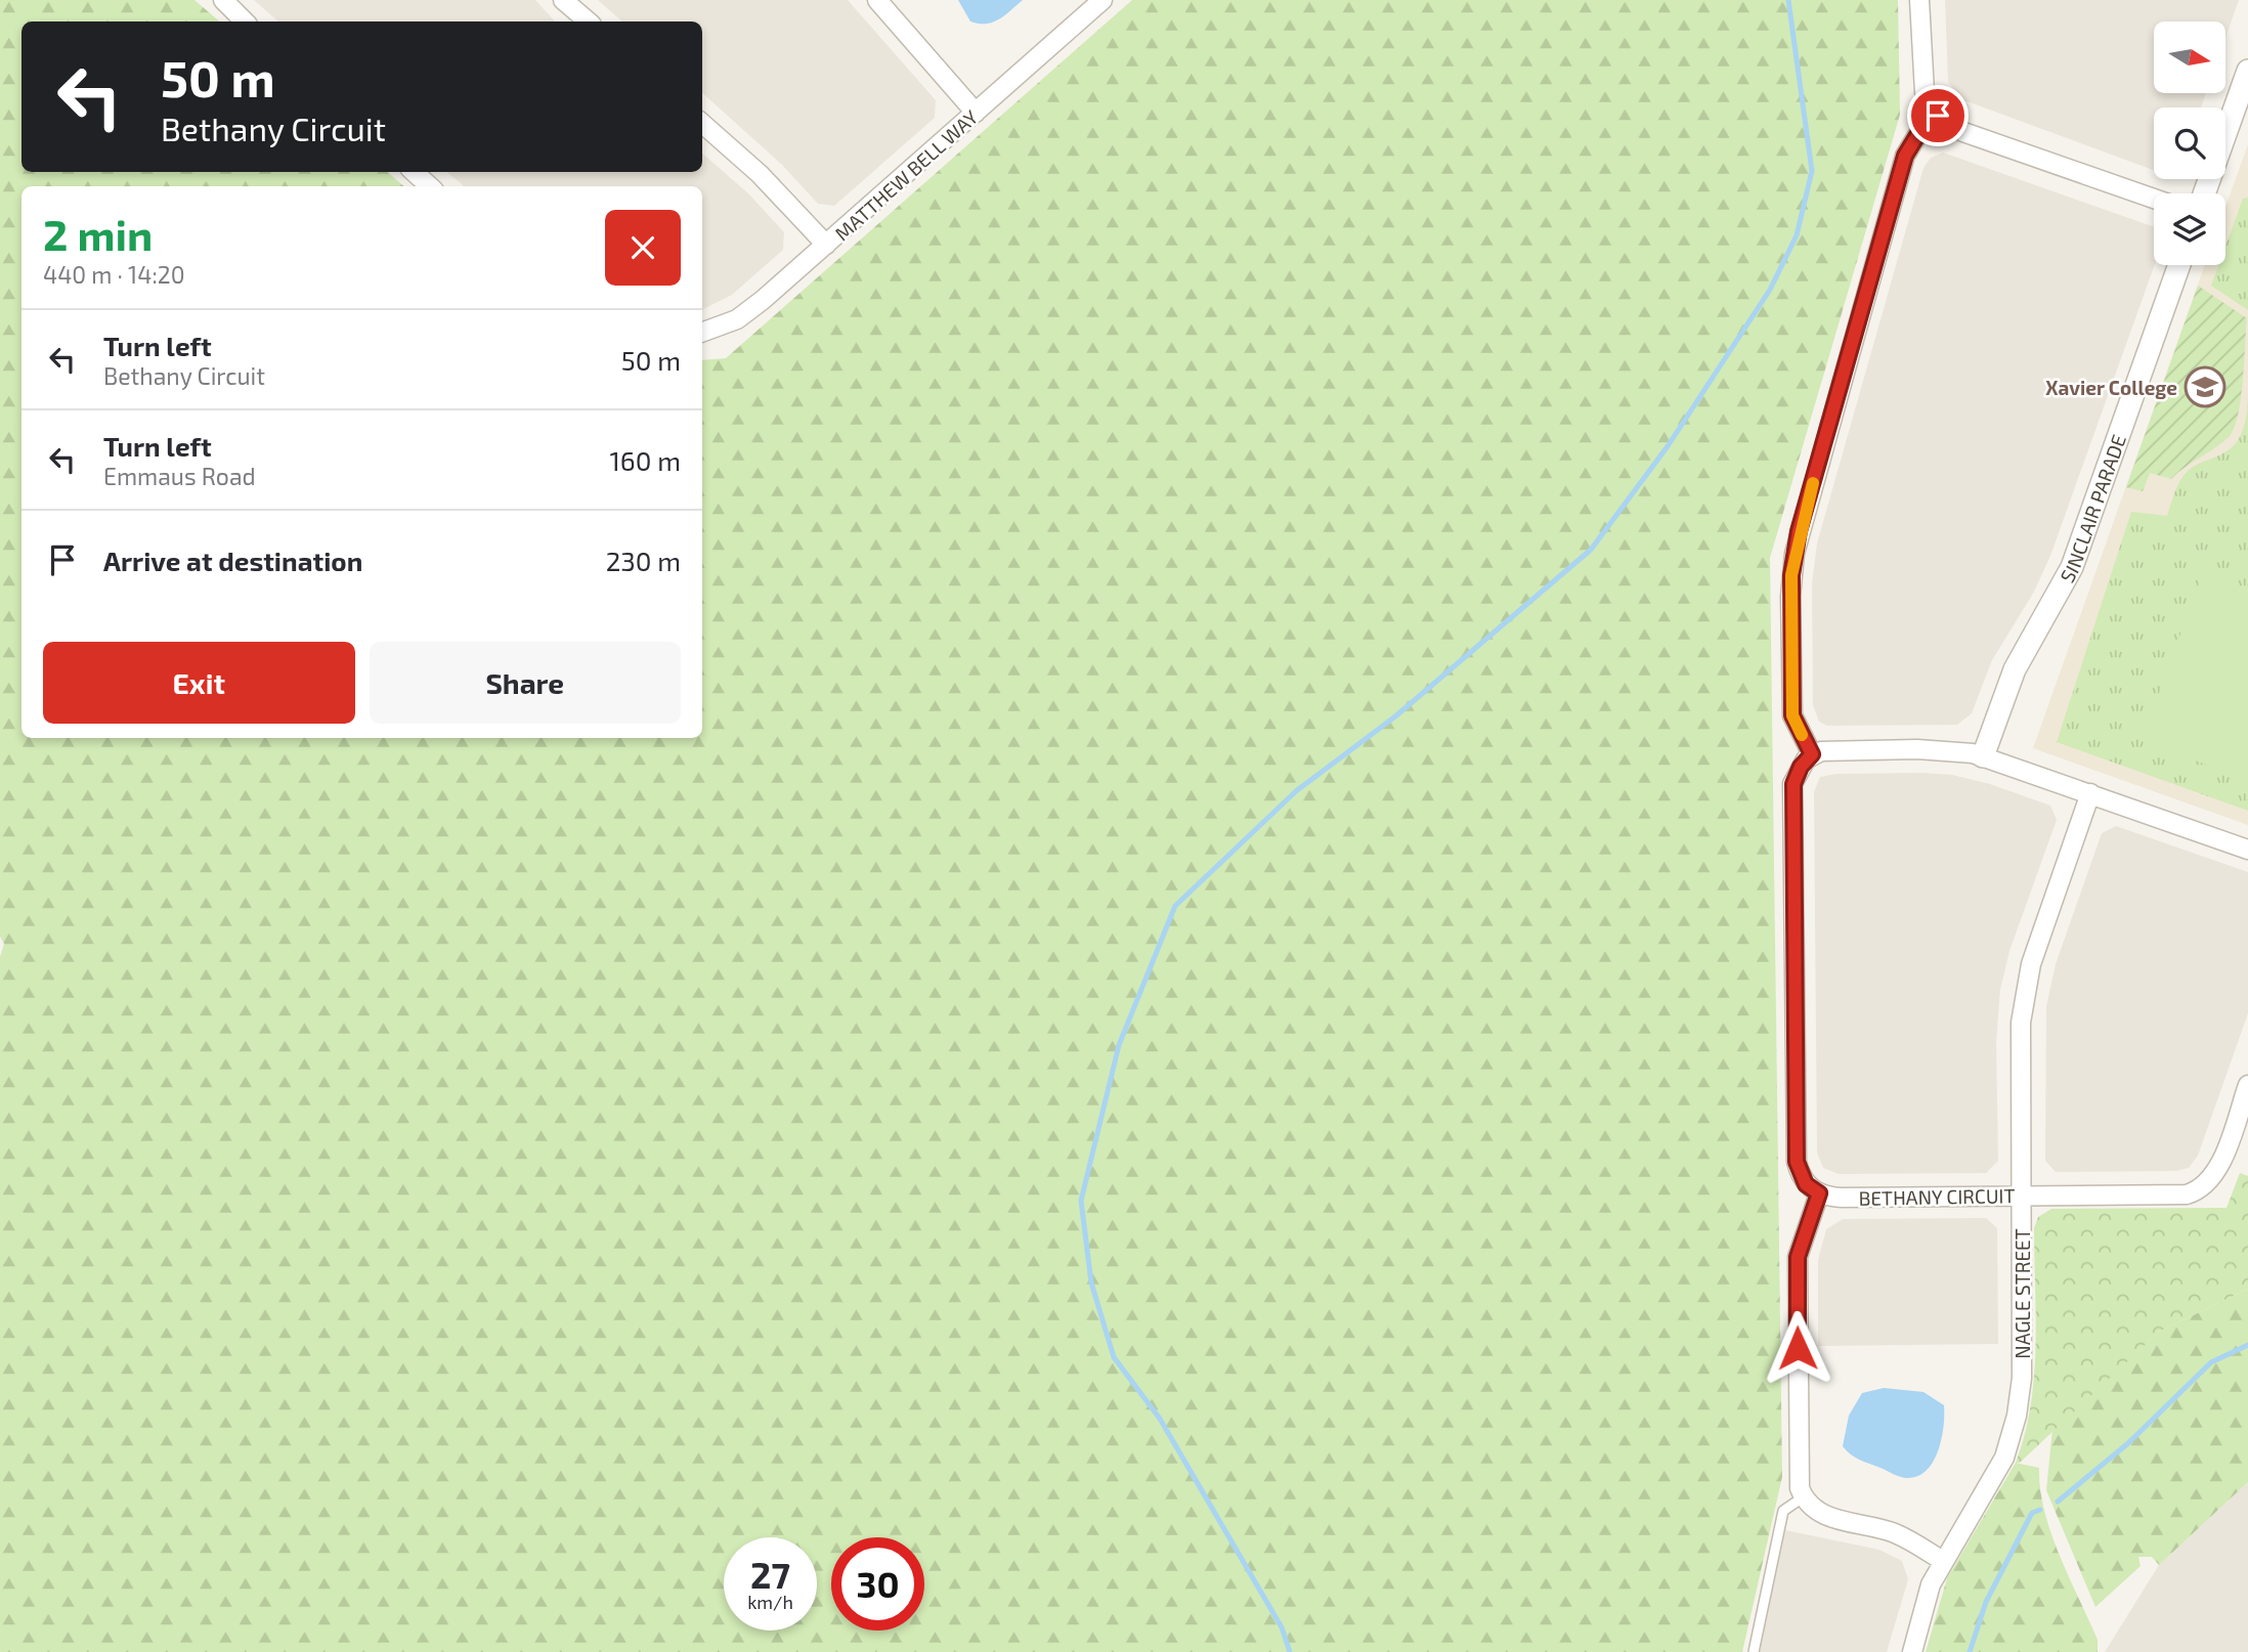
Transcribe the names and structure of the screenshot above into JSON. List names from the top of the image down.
{
  "streets": {
    "street": [
      "MATTHEW BELL WAY",
      "SINCLAIR PARADE",
      "BETHANY CIRCUIT",
      "NAGLE STREET"
    ]
  },
  "crossings": [
    ["BETHANY CIRCUIT", "NAGLE STREET"]
  ],
  "places": {
    "school or university": ["Xavier College"]
  },
  "north": "right",
  "page": {
    "turn": ["50 m", "Bethany Circuit"],
    "heading": ["2 min", "440 m · 14:20"],
    "list": [
      {
        "name": "Turn left",
        "note": "Bethany Circuit",
        "value": "50 m"
      },
      {
        "name": "Turn left",
        "note": "Emmaus Road",
        "value": "160 m"
      },
      {
        "name": "Arrive at destination",
        "value": "230 m"
      }
    ],
    "buttons": ["Exit", "Share"],
    "speed": "27 km/h",
    "limit": "30"
  }
}
